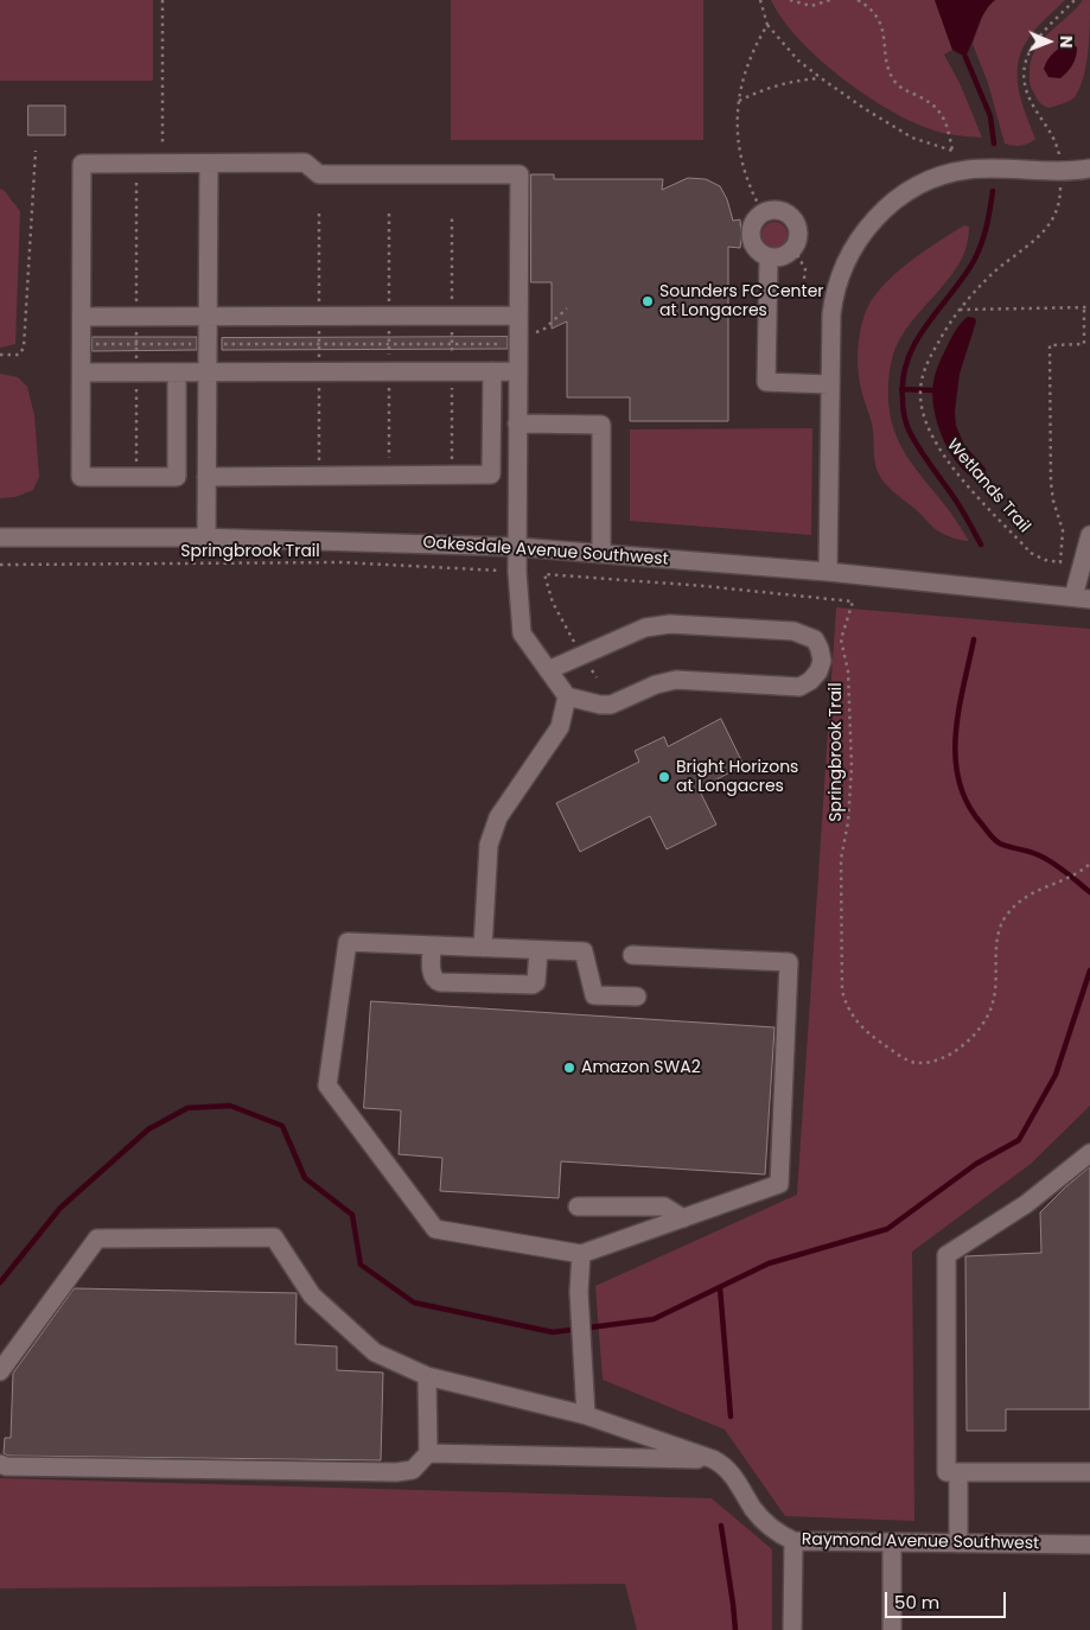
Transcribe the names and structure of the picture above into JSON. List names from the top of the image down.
{
  "streets": {
    "street": ["Oakesdale Avenue Southwest", "Raymond Avenue Southwest"],
    "path": ["Wetlands Trail", "Springbrook Trail"]
  },
  "places": ["Sounders FC Center at Longacres", "Bright Horizons at Longacres", "Amazon SWA2"],
  "scale_bar": "50 m",
  "north": "right"
}
